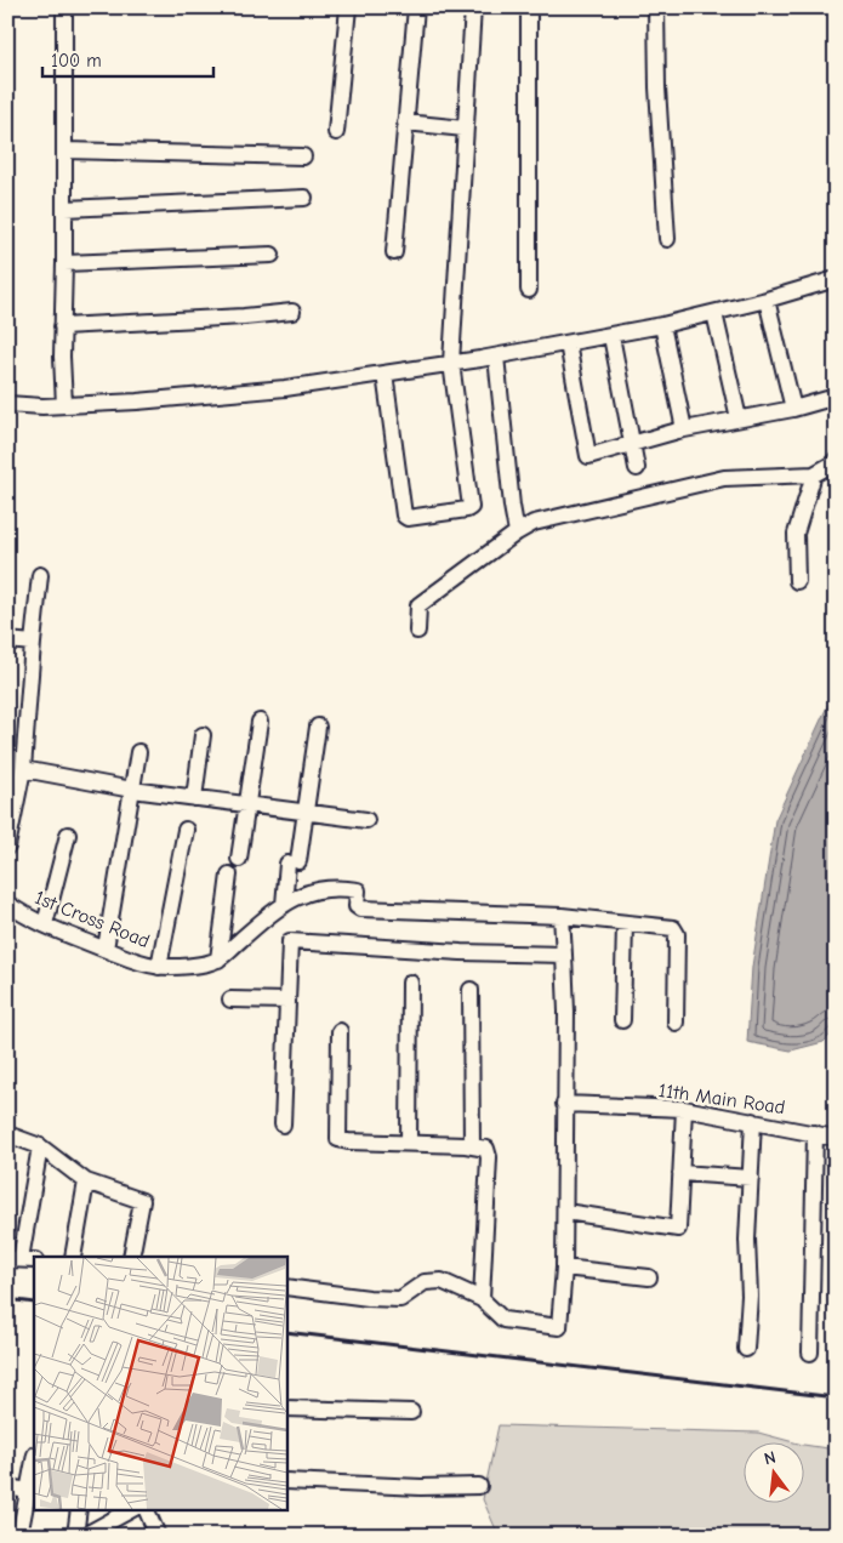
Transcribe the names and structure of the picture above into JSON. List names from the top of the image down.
{
  "streets": {
    "street": ["1st Cross Road", "11th Main Road"]
  },
  "scale_bar": "100 m",
  "north": "top"
}
